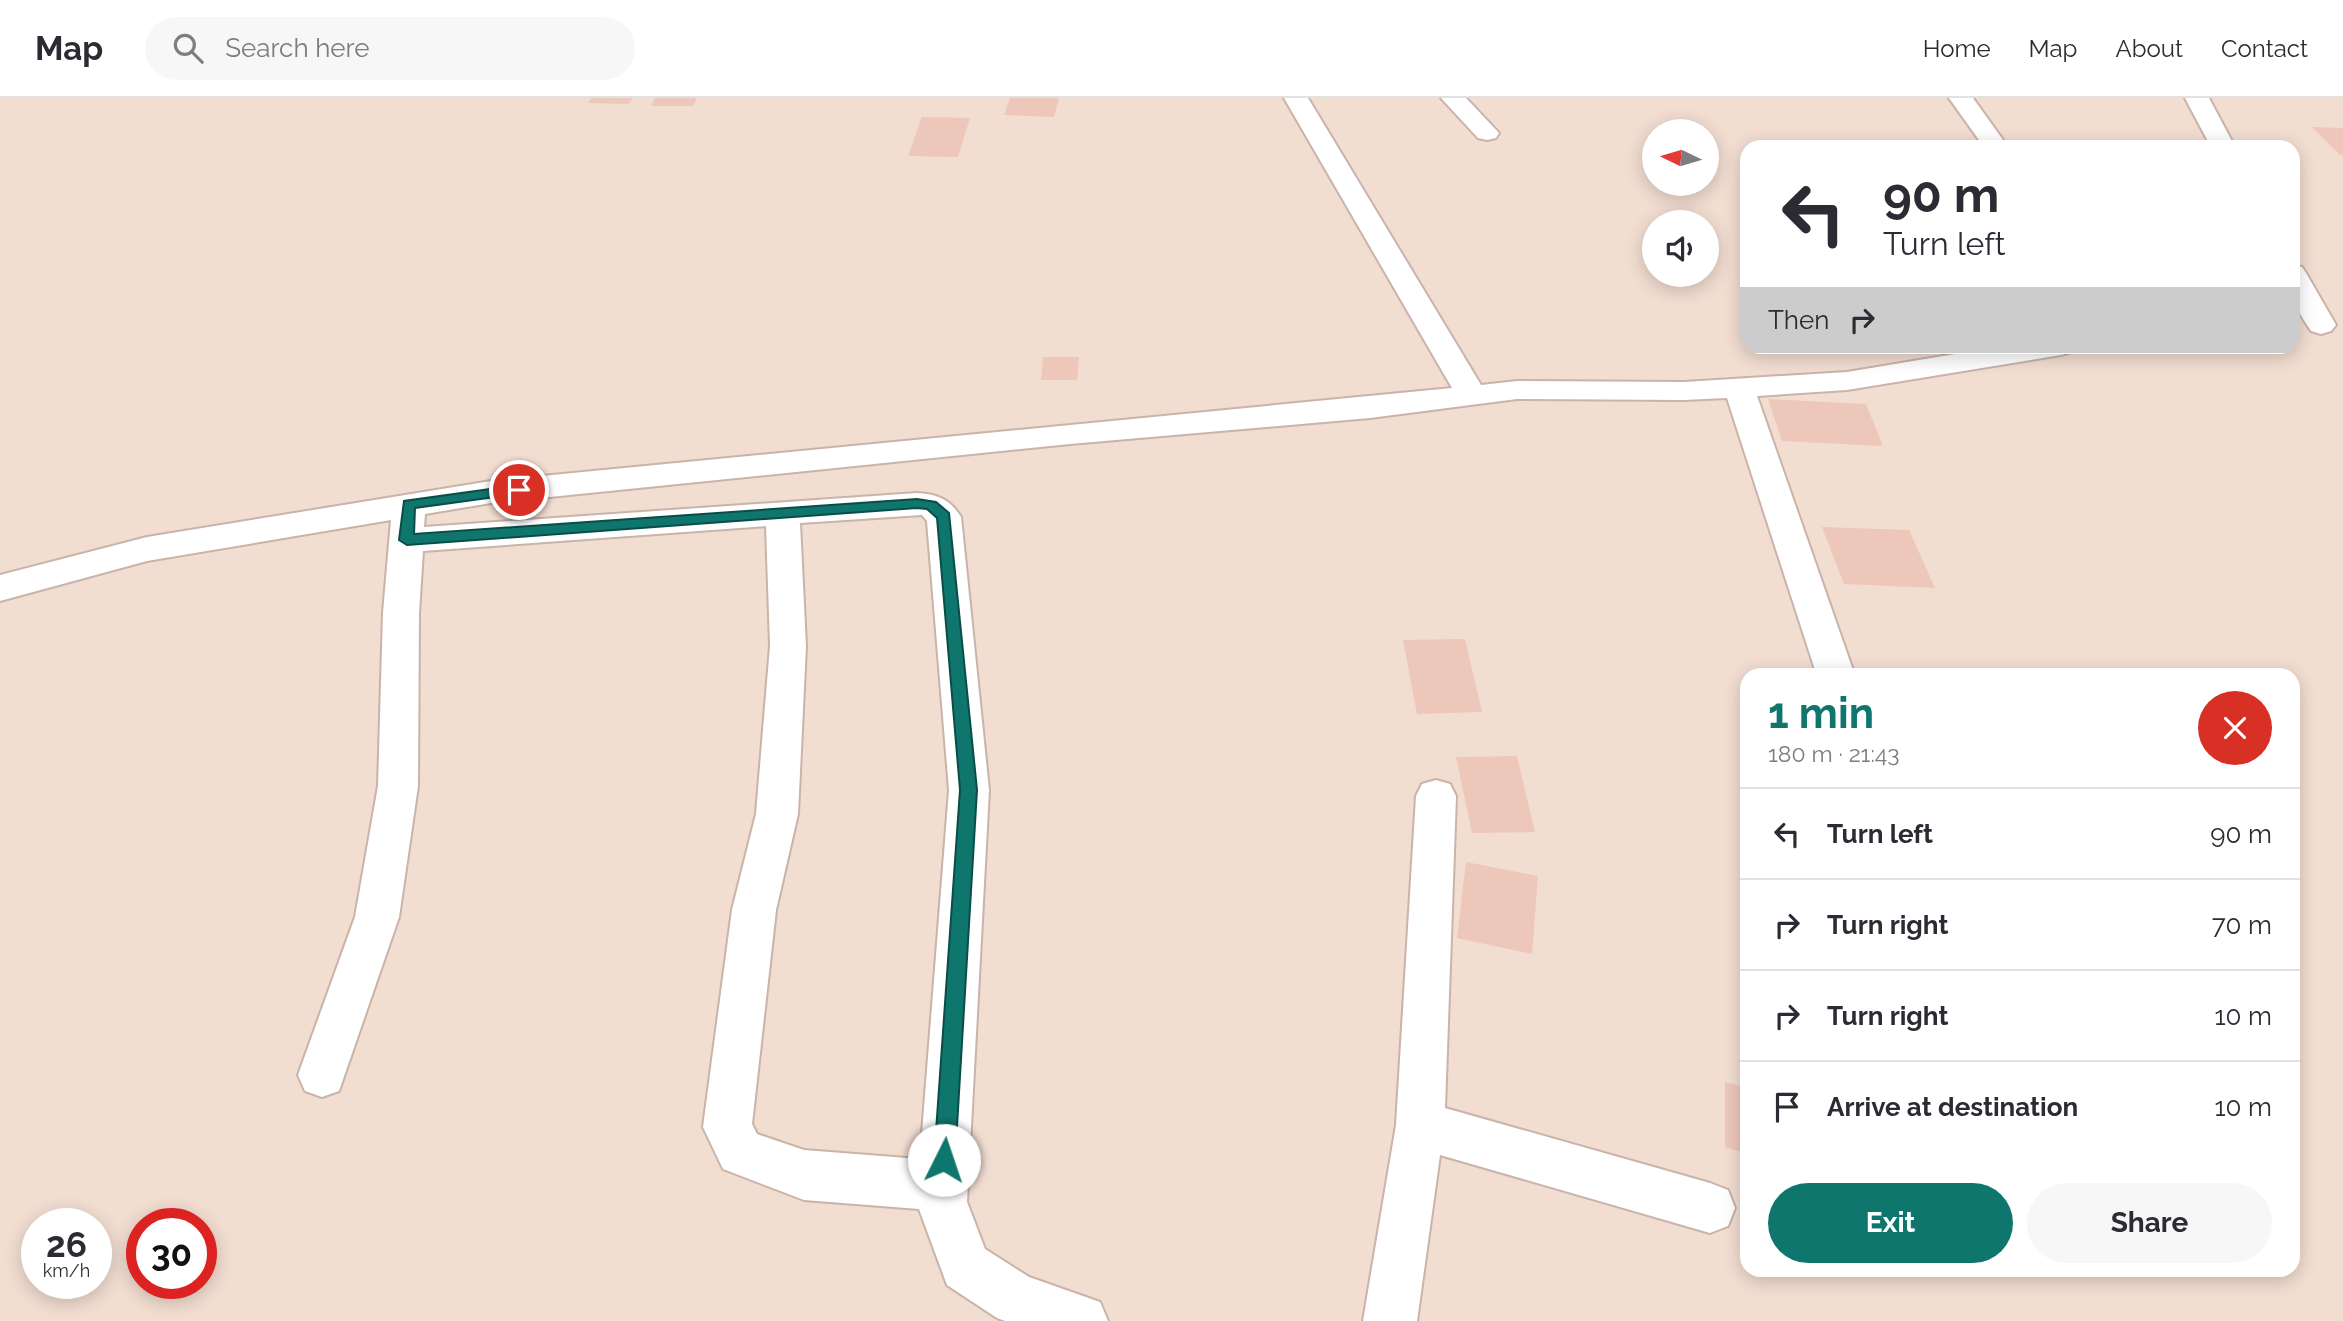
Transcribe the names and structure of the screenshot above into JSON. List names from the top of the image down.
{
  "north": "left",
  "page": {
    "header": "Map",
    "search": "Search here",
    "nav": [
      "Home",
      "Map",
      "About",
      "Contact"
    ],
    "turn": ["90 m", "Turn left"],
    "then": "Then",
    "heading": ["1 min", "180 m · 21:43"],
    "list": [
      {
        "name": "Turn left",
        "value": "90 m"
      },
      {
        "name": "Turn right",
        "value": "70 m"
      },
      {
        "name": "Turn right",
        "value": "10 m"
      },
      {
        "name": "Arrive at destination",
        "value": "10 m"
      }
    ],
    "buttons": ["Exit", "Share"],
    "speed": "26 km/h",
    "limit": "30"
  }
}
